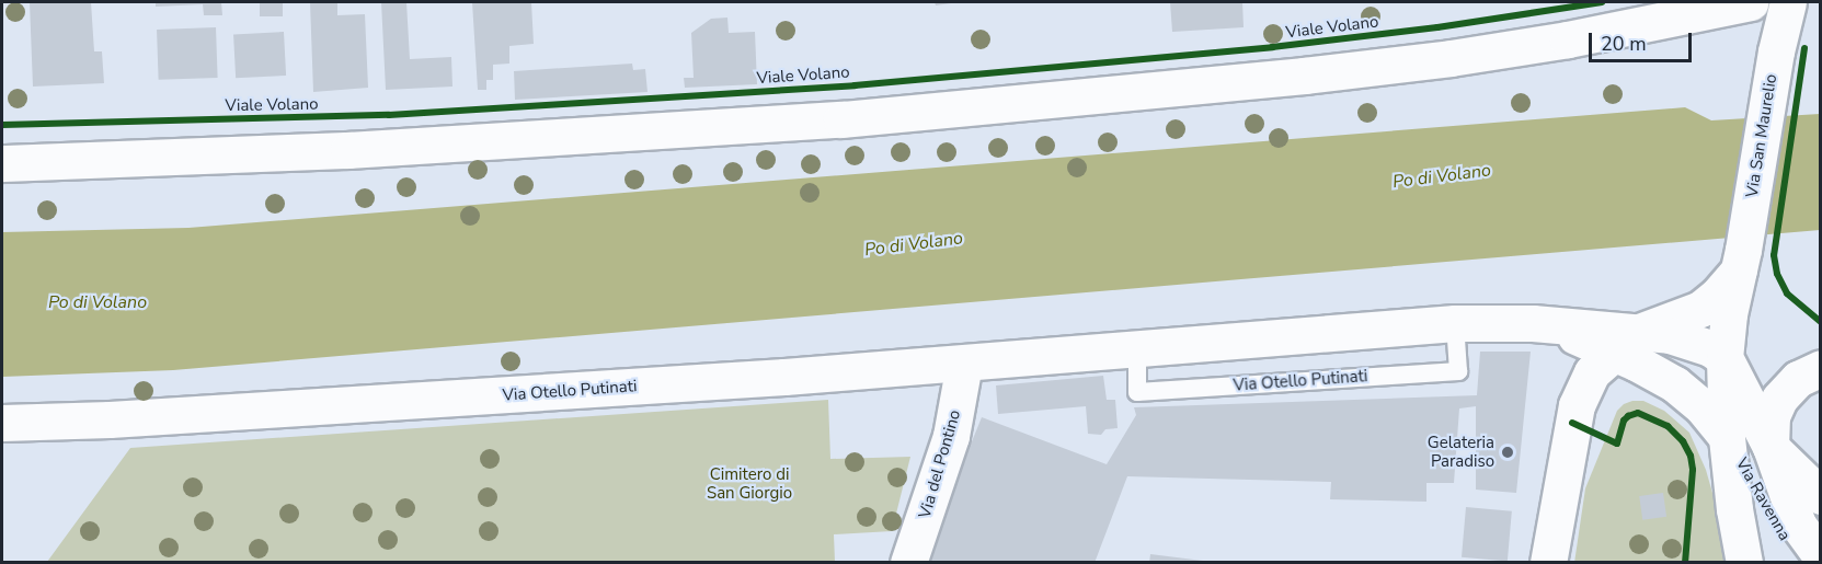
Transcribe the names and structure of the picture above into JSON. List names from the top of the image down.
{
  "streets": {
    "main road": [
      "Via San Maurelio",
      "Via Otello Putinati",
      "Via del Pontino",
      "Via Ravenna"
    ],
    "cycle path": ["Viale Volano"]
  },
  "crossings": [
    ["Via San Maurelio", "Via Ravenna"],
    ["Via Otello Putinati", "Via del Pontino"],
    ["Via Otello Putinati", "Via Ravenna"]
  ],
  "water": ["Po di Volano"],
  "parks": ["Cimitero di San Giorgio"],
  "places": ["Gelateria Paradiso"],
  "scale_bar": "20 m"
}
